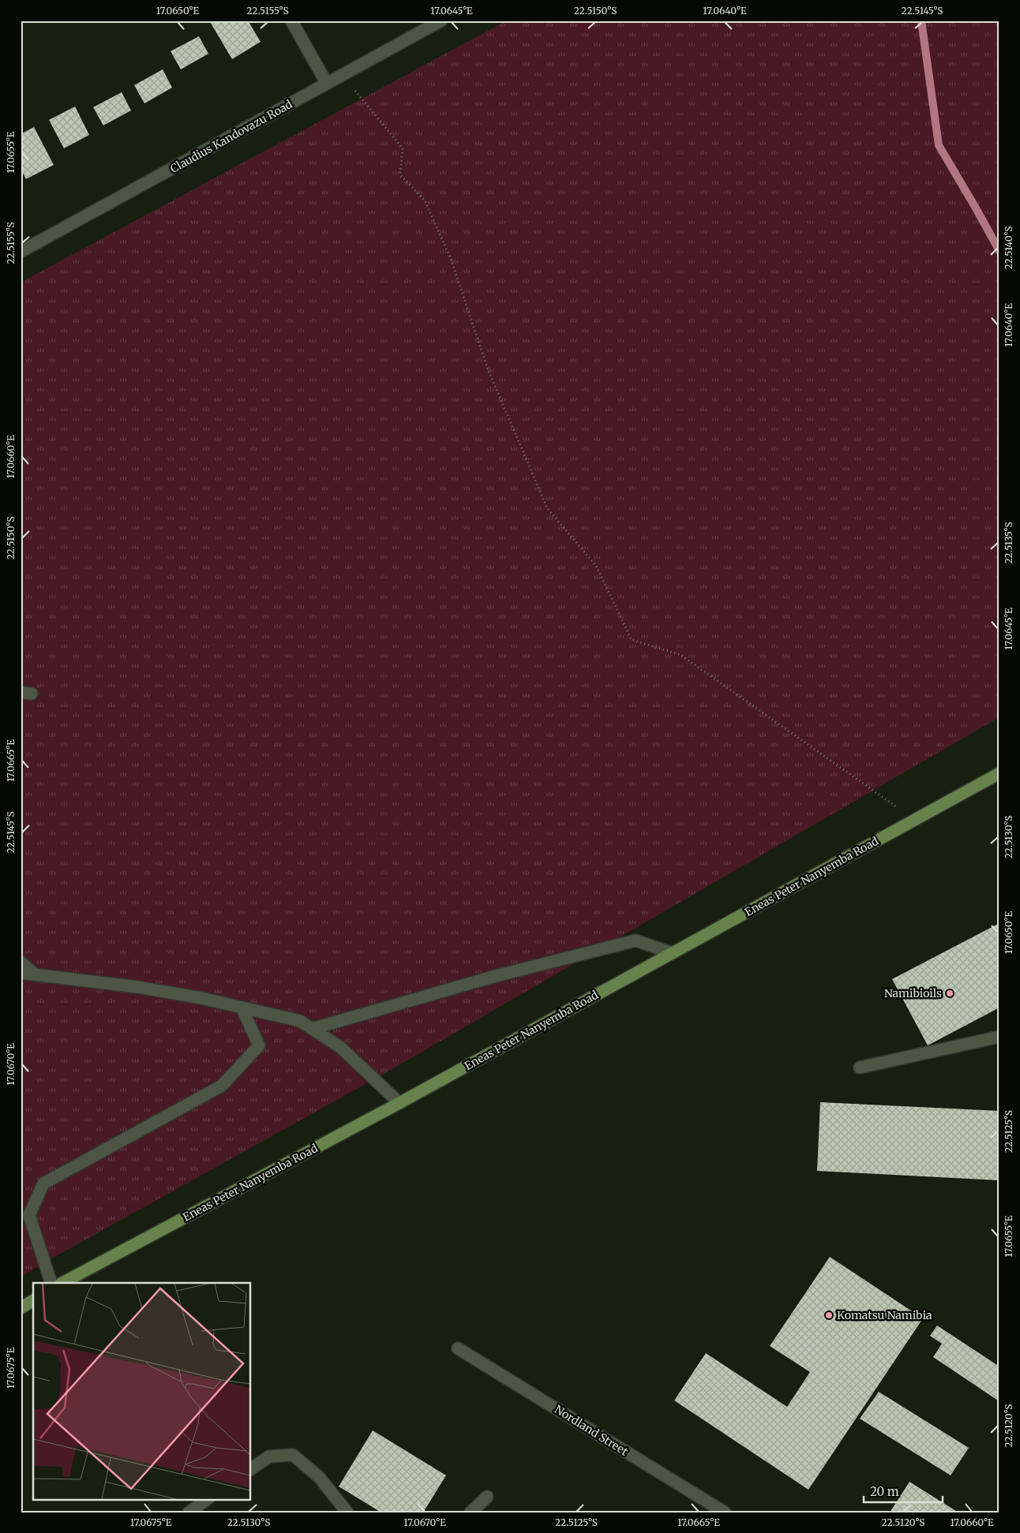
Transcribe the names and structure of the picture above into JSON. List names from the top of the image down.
{
  "streets": {
    "main road": ["Eneas Peter Nanyemba Road"],
    "street": ["Claudius Kandovazu Road", "Nordland Street"]
  },
  "places": ["Namibioils", "Komatsu Namibia"],
  "scale_bar": "20 m",
  "coordinates": [
    "17.0650°E",
    "22.5155°S",
    "17.0645°E",
    "22.5150°S",
    "17.0640°E",
    "22.5145°S",
    "17.0655°E",
    "22.5140°S",
    "17.0660°E",
    "22.5135°S",
    "17.0665°E",
    "22.5130°S",
    "17.0670°E",
    "22.5125°S",
    "17.0675°E",
    "22.5120°S"
  ]
}
